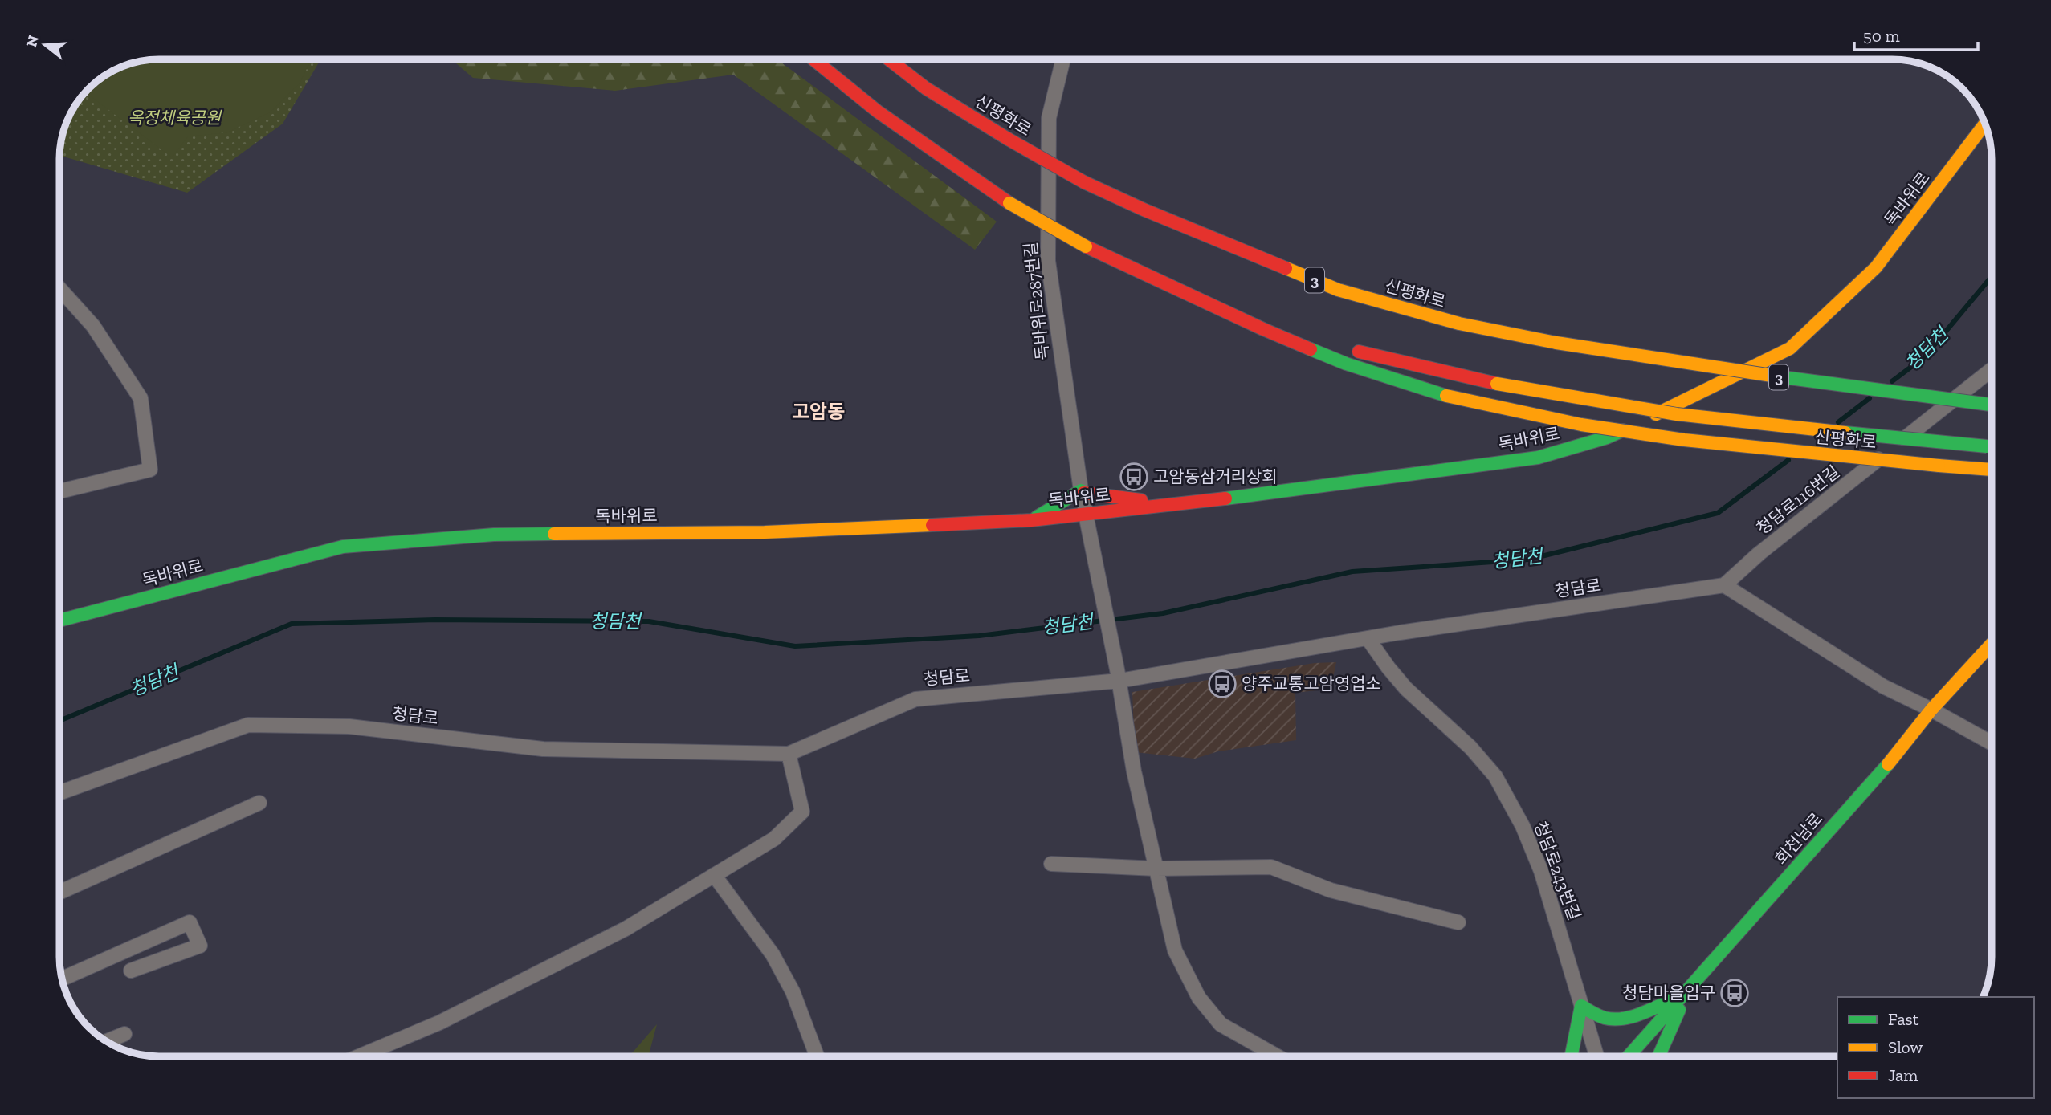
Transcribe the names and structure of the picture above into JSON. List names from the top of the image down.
{
  "streets": {
    "main road": [
      "신평화로",
      "독바위로",
      "3",
      "회천남로"
    ],
    "street": [
      "독바위로287번길",
      "청담로116번길",
      "청담로",
      "청담로243번길"
    ]
  },
  "crossings": [
    ["독바위로", "독바위로287번길"],
    ["청담로116번길", "청담로"],
    ["청담로", "청담로243번길"]
  ],
  "districts": ["고암동"],
  "water": ["청담천"],
  "parks": ["옥정체육공원"],
  "places": {
    "bus stop": ["고암동삼거리상회", "양주교통고암영업소", "청담마을입구"]
  },
  "legend": ["Fast", "Slow", "Jam"],
  "scale_bar": "50 m",
  "north": "left"
}
